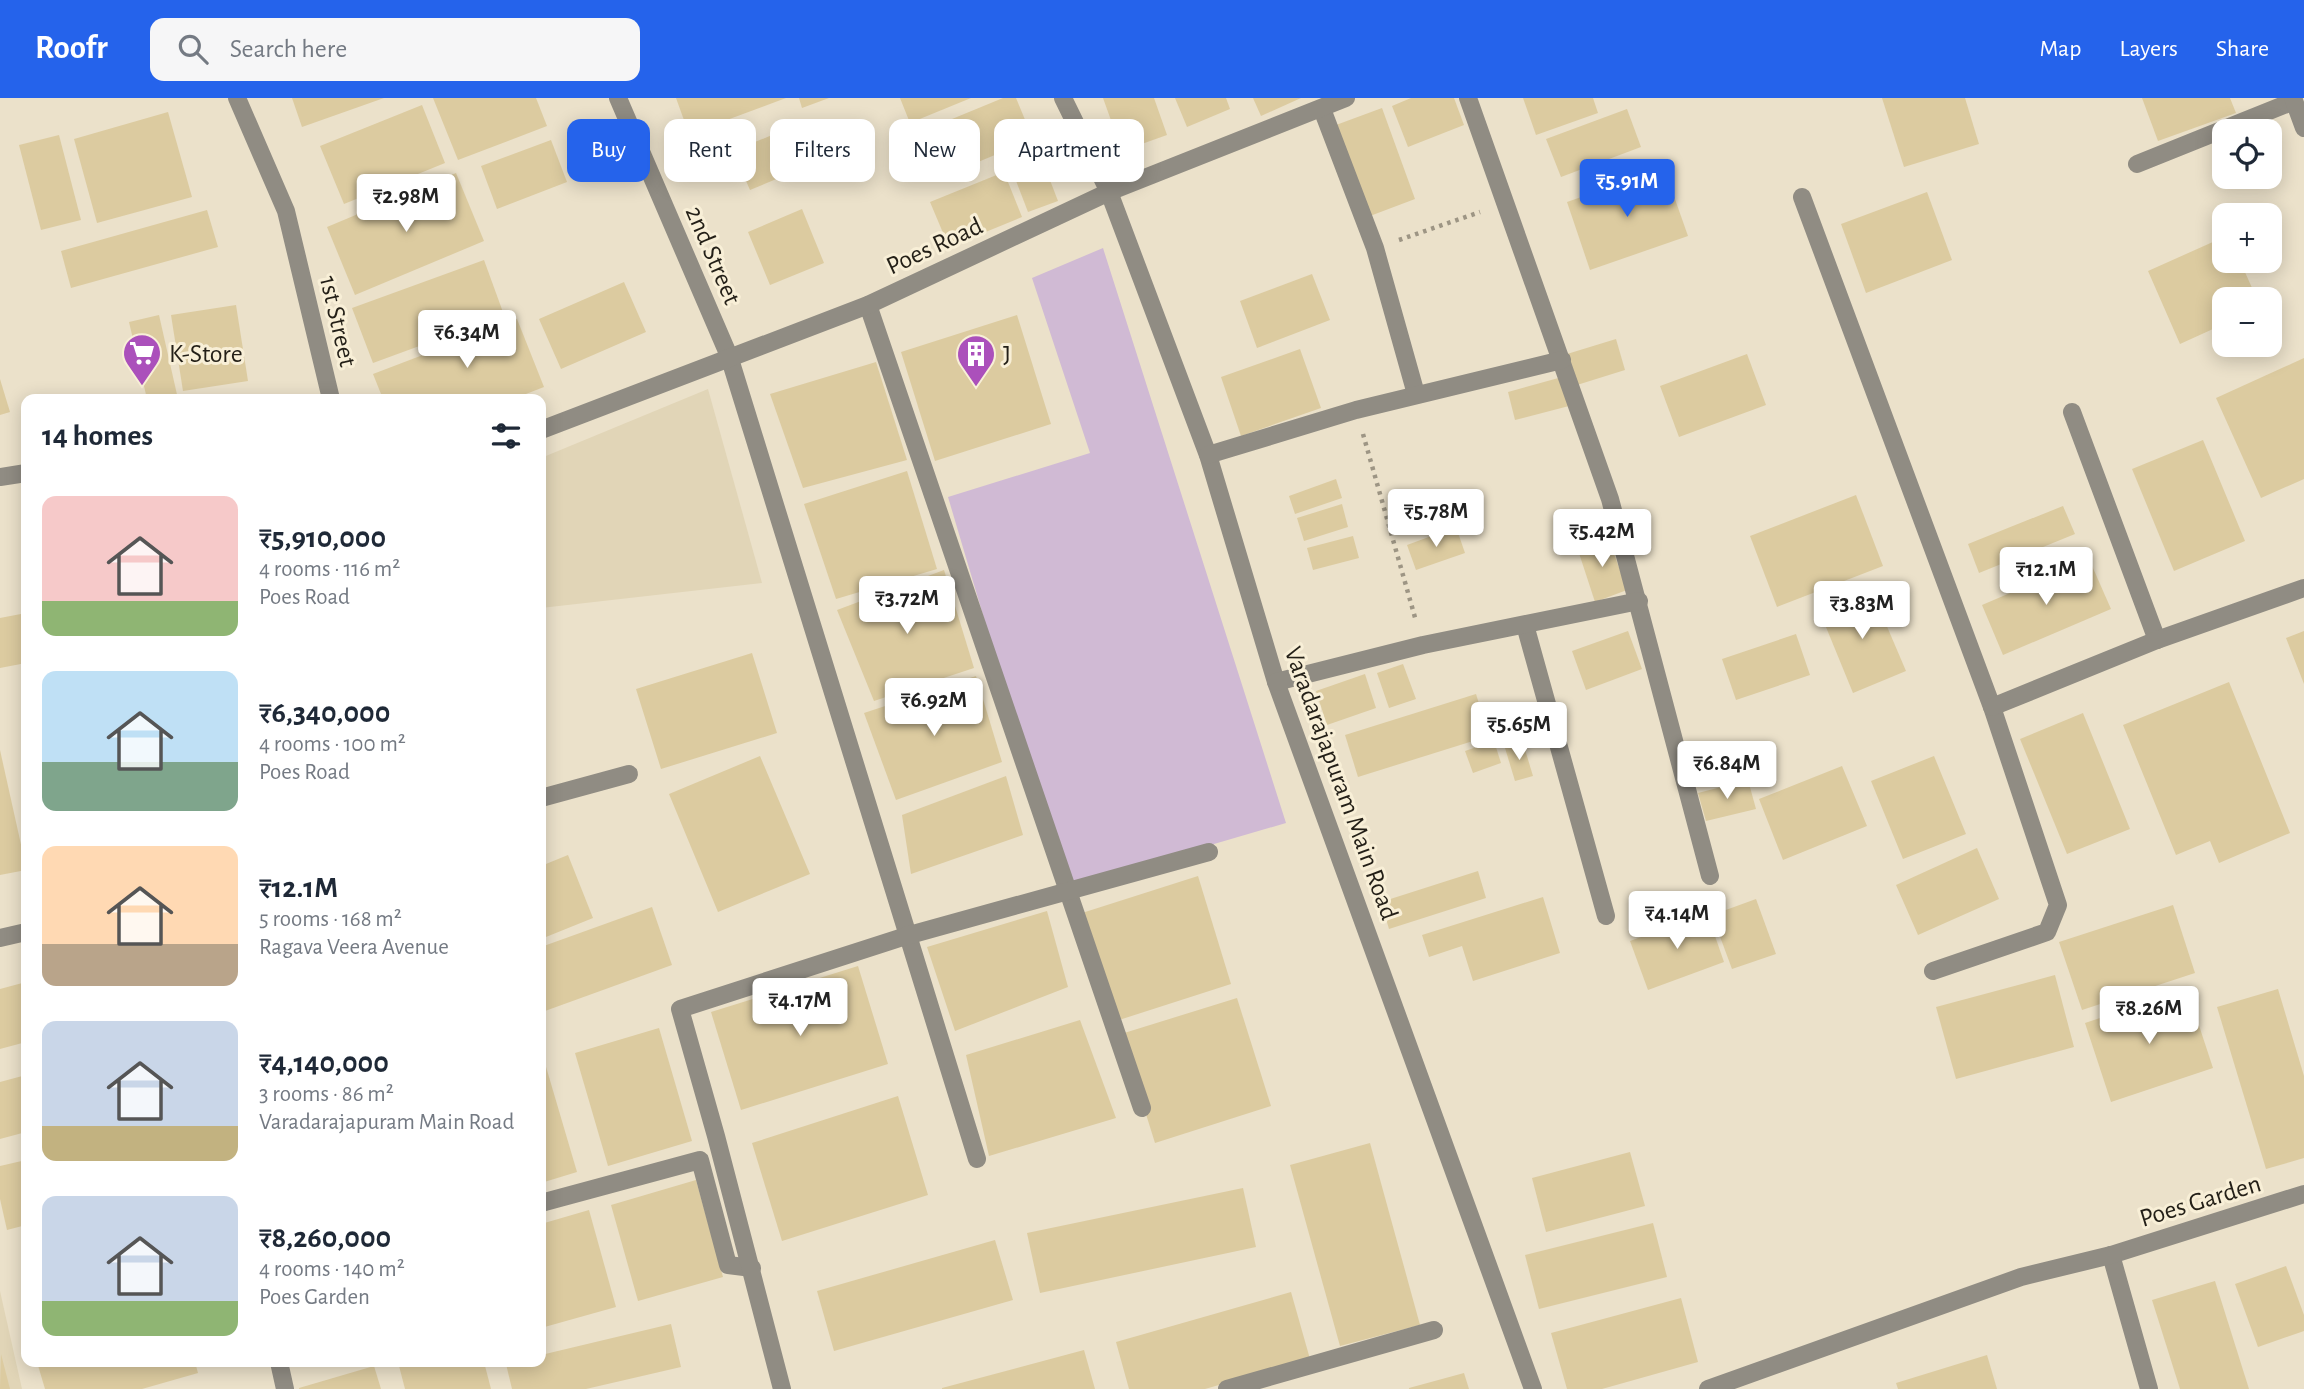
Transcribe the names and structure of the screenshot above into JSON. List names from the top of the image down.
{
  "streets": {
    "street": [
      "Poes Road",
      "2nd Street",
      "1st Street",
      "Varadarajapuram Main Road",
      "Poes Garden"
    ]
  },
  "crossings": [
    ["Poes Road", "2nd Street"],
    ["Poes Road", "Varadarajapuram Main Road"]
  ],
  "places": {
    "supermarket": ["K-Store"],
    "building": ["J"]
  },
  "page": {
    "header": "Roofr",
    "search": "Search here",
    "nav": ["Map", "Layers", "Share"],
    "map_buttons": ["+", "−"],
    "chip": [
      "Buy",
      "Rent",
      "Filters",
      "New",
      "Apartment"
    ],
    "price": [
      "₹5.91M",
      "₹2.98M",
      "₹6.34M",
      "₹5.78M",
      "₹5.42M",
      "₹12.1M",
      "₹3.72M",
      "₹3.83M",
      "₹6.92M",
      "₹5.65M",
      "₹6.84M",
      "₹4.14M",
      "₹4.17M",
      "₹8.26M"
    ],
    "heading": "14 homes",
    "list": [
      {
        "name": "₹5,910,000",
        "note": "4 rooms · 116 m² · Poes Road"
      },
      {
        "name": "₹6,340,000",
        "note": "4 rooms · 100 m² · Poes Road"
      },
      {
        "name": "₹12.1M",
        "note": "5 rooms · 168 m² · Ragava Veera Avenue"
      },
      {
        "name": "₹4,140,000",
        "note": "3 rooms · 86 m² · Varadarajapuram Main Road"
      },
      {
        "name": "₹8,260,000",
        "note": "4 rooms · 140 m² · Poes Garden"
      }
    ]
  }
}
